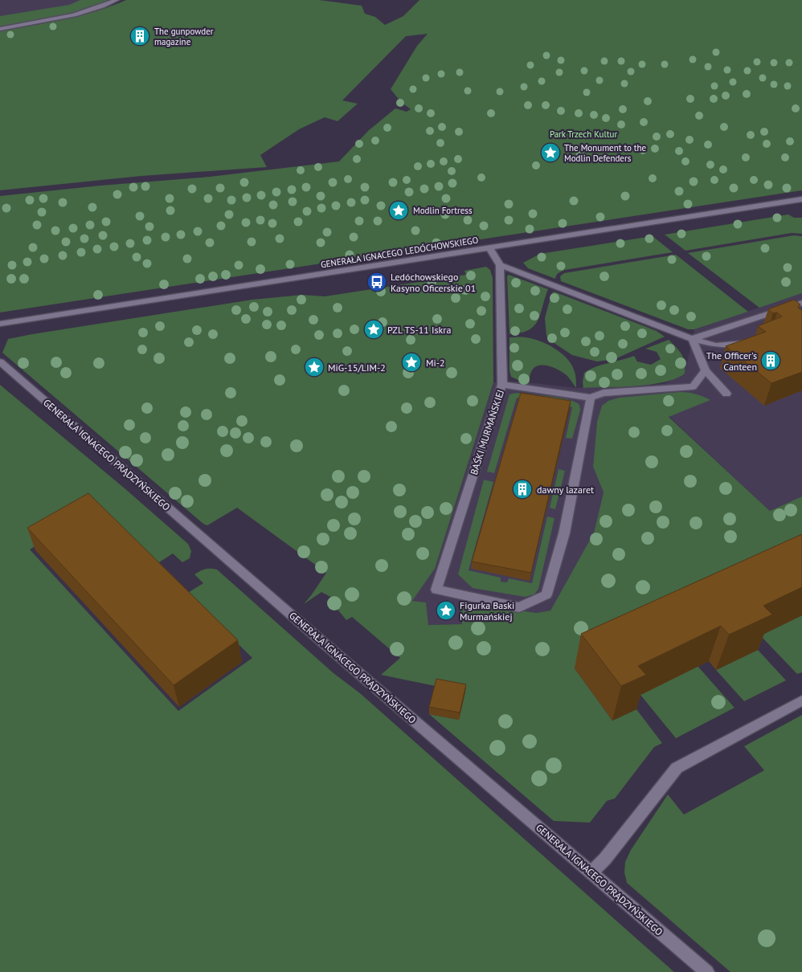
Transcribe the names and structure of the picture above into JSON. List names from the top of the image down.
{
  "streets": {
    "street": ["GENERAŁA IGNACEGO LEDÓCHOWSKIEGO", "BAŚKI MURMAŃSKIEJ", "GENERAŁA IGNACEGO PRĄDZYŃSKIEGO"]
  },
  "parks": ["Park Trzech Kultur"],
  "places": {
    "building": ["The gunpowder magazine", "The Officer's Canteen", "dawny lazaret"],
    "place": [
      "The Monument to the Modlin Defenders",
      "Modlin Fortress",
      "PZL TS-11 Iskra",
      "Mi-2",
      "MiG-15/LIM-2",
      "Figurka Baski Murmańskiej"
    ],
    "bus stop": ["Ledóchowskiego Kasyno Oficerskie 01"]
  }
}
